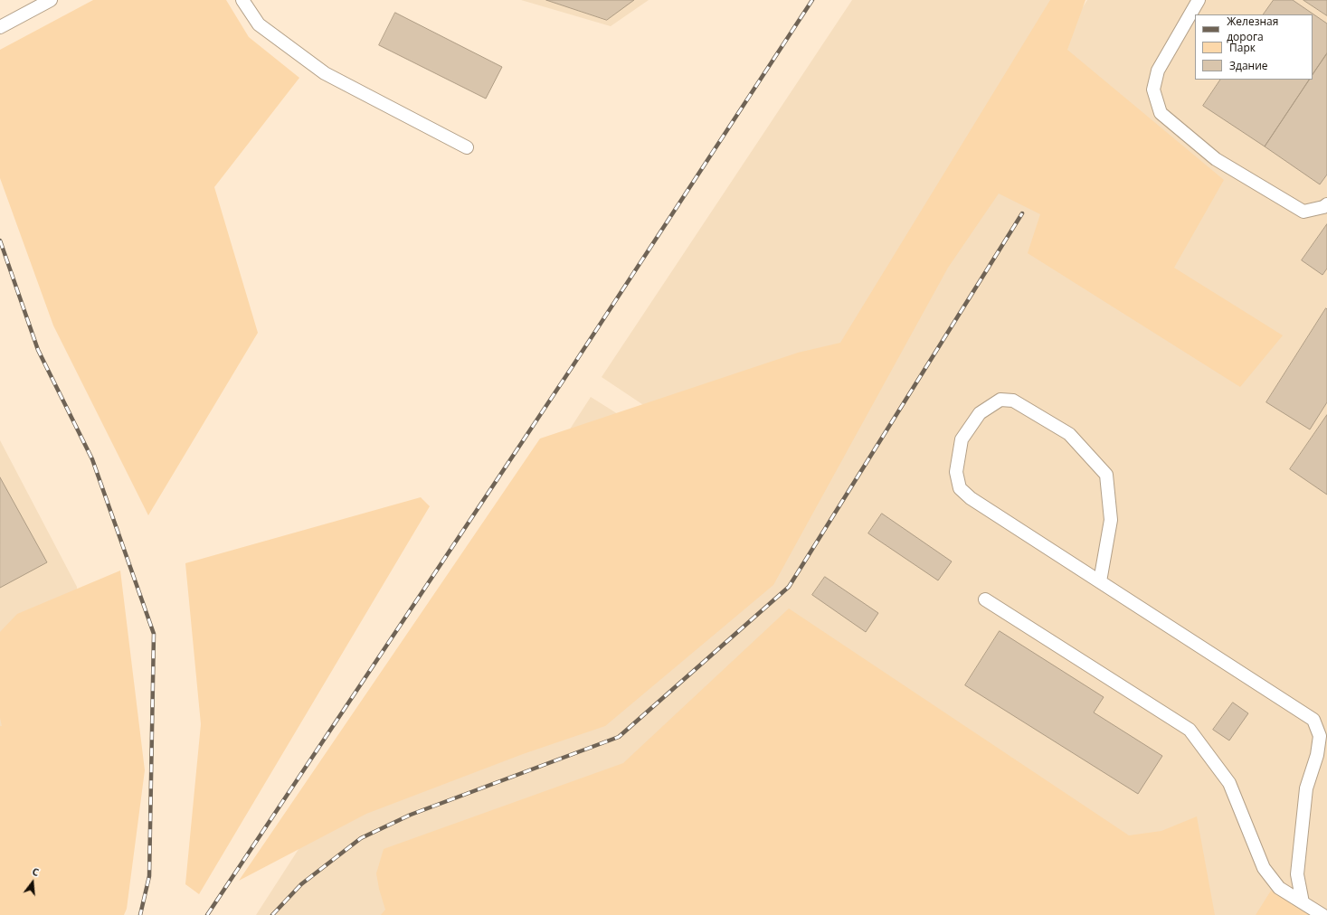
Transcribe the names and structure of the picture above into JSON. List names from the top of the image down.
{
  "legend": ["Железная дорога", "Парк", "Здание"],
  "north": "top"
}
